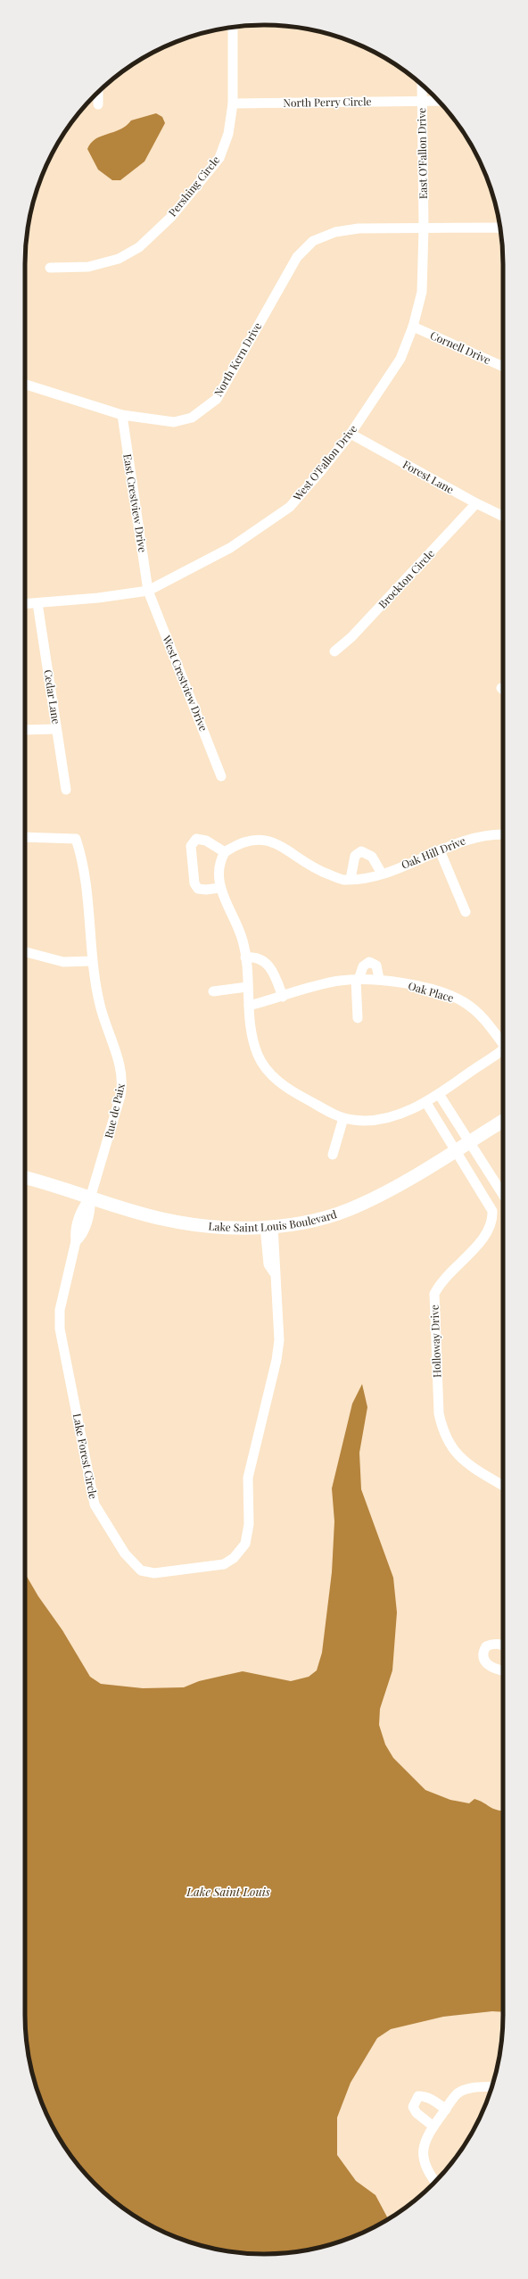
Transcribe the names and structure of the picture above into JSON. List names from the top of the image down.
{
  "streets": {
    "main road": ["Lake Saint Louis Boulevard"],
    "street": [
      "North Perry Circle",
      "East O'Fallon Drive",
      "Pershing Circle",
      "Cornell Drive",
      "North Kern Drive",
      "West O'Fallon Drive",
      "Forest Lane",
      "East Crestview Drive",
      "Brockton Circle",
      "West Crestview Drive",
      "Cedar Lane",
      "Oak Hill Drive",
      "Oak Place",
      "Rue de Paix",
      "Holloway Drive",
      "Lake Forest Circle"
    ]
  },
  "crossings": [
    ["North Perry Circle", "East O'Fallon Drive"],
    ["North Perry Circle", "Pershing Circle"],
    ["East O'Fallon Drive", "North Kern Drive"],
    ["East O'Fallon Drive", "West O'Fallon Drive"],
    ["Cornell Drive", "West O'Fallon Drive"],
    ["North Kern Drive", "West O'Fallon Drive"],
    ["North Kern Drive", "East Crestview Drive"],
    ["West O'Fallon Drive", "Forest Lane"],
    ["West O'Fallon Drive", "East Crestview Drive"],
    ["West O'Fallon Drive", "West Crestview Drive"],
    ["West O'Fallon Drive", "Cedar Lane"],
    ["Forest Lane", "Brockton Circle"],
    ["East Crestview Drive", "West Crestview Drive"],
    ["Rue de Paix", "Lake Saint Louis Boulevard"],
    ["Rue de Paix", "Lake Forest Circle"],
    ["Lake Saint Louis Boulevard", "Lake Forest Circle"]
  ],
  "water": ["Lake Saint Louis"]
}
